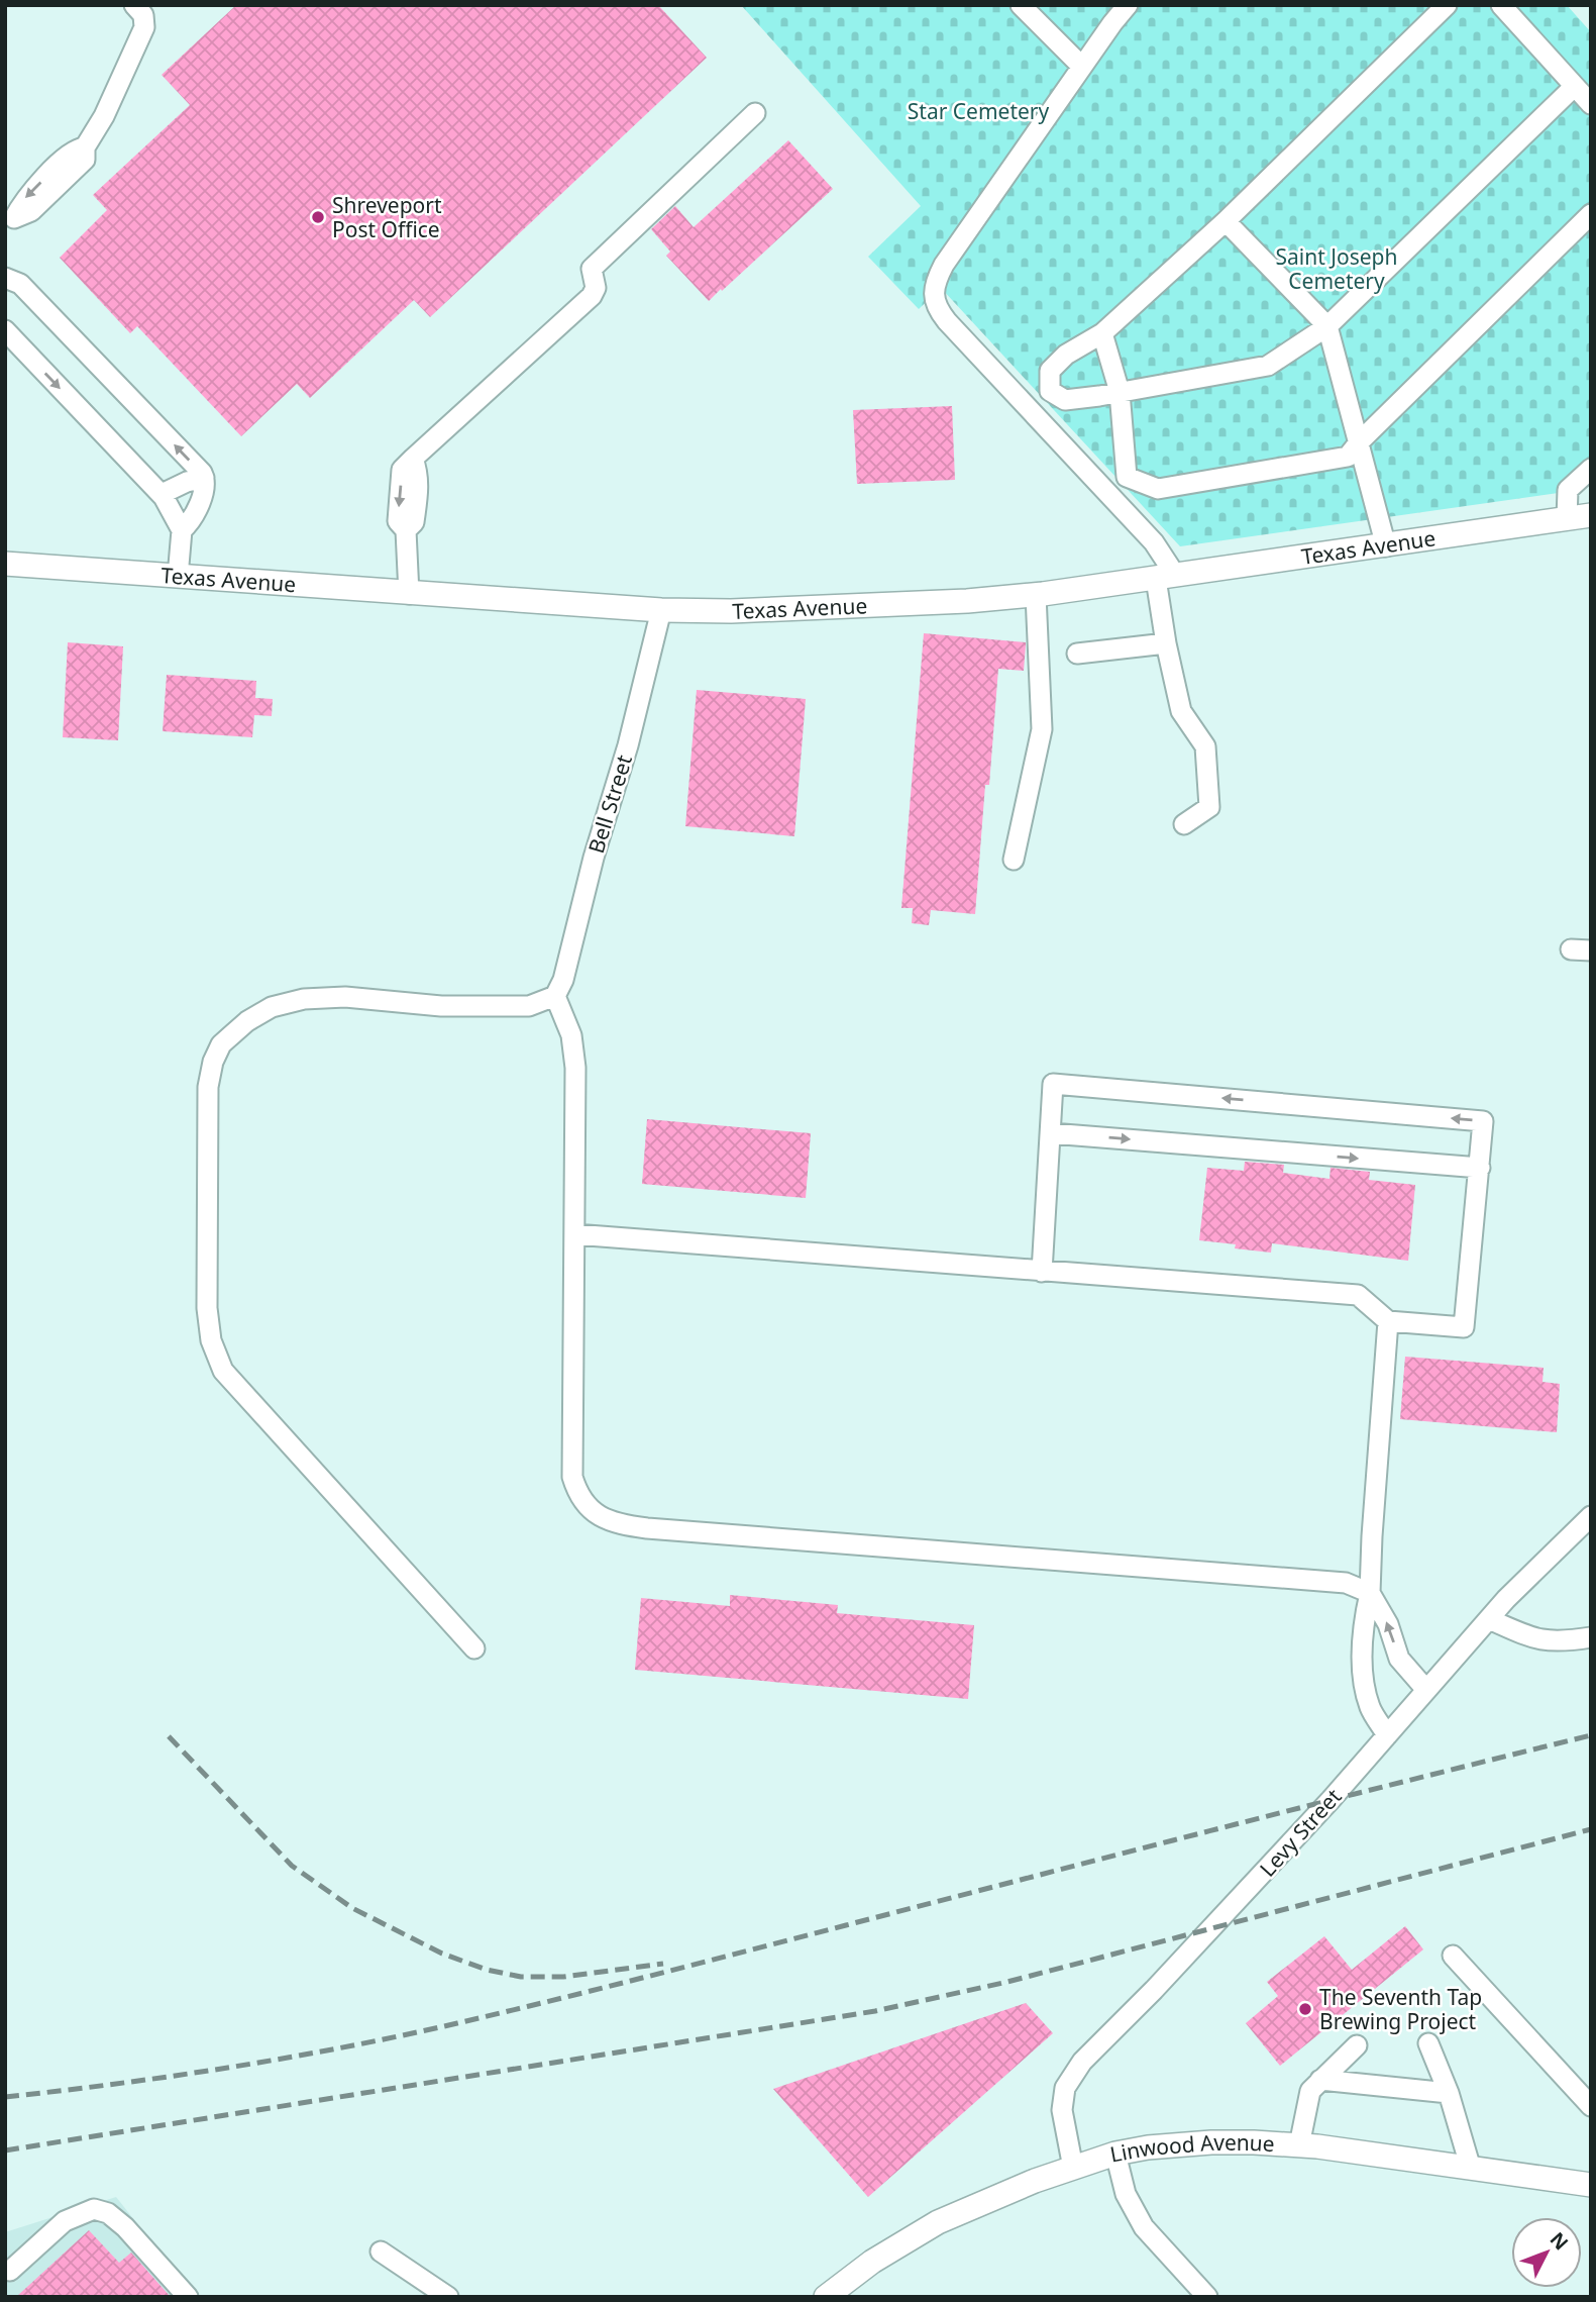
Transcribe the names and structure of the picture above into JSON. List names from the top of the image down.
{
  "streets": {
    "main road": ["Texas Avenue", "Linwood Avenue"],
    "street": ["Bell Street", "Levy Street"]
  },
  "crossings": [
    ["Texas Avenue", "Bell Street"],
    ["Levy Street", "Linwood Avenue"]
  ],
  "parks": ["Star Cemetery", "Saint Joseph Cemetery"],
  "places": ["Shreveport Post Office", "The Seventh Tap Brewing Project"],
  "north": "top right"
}
